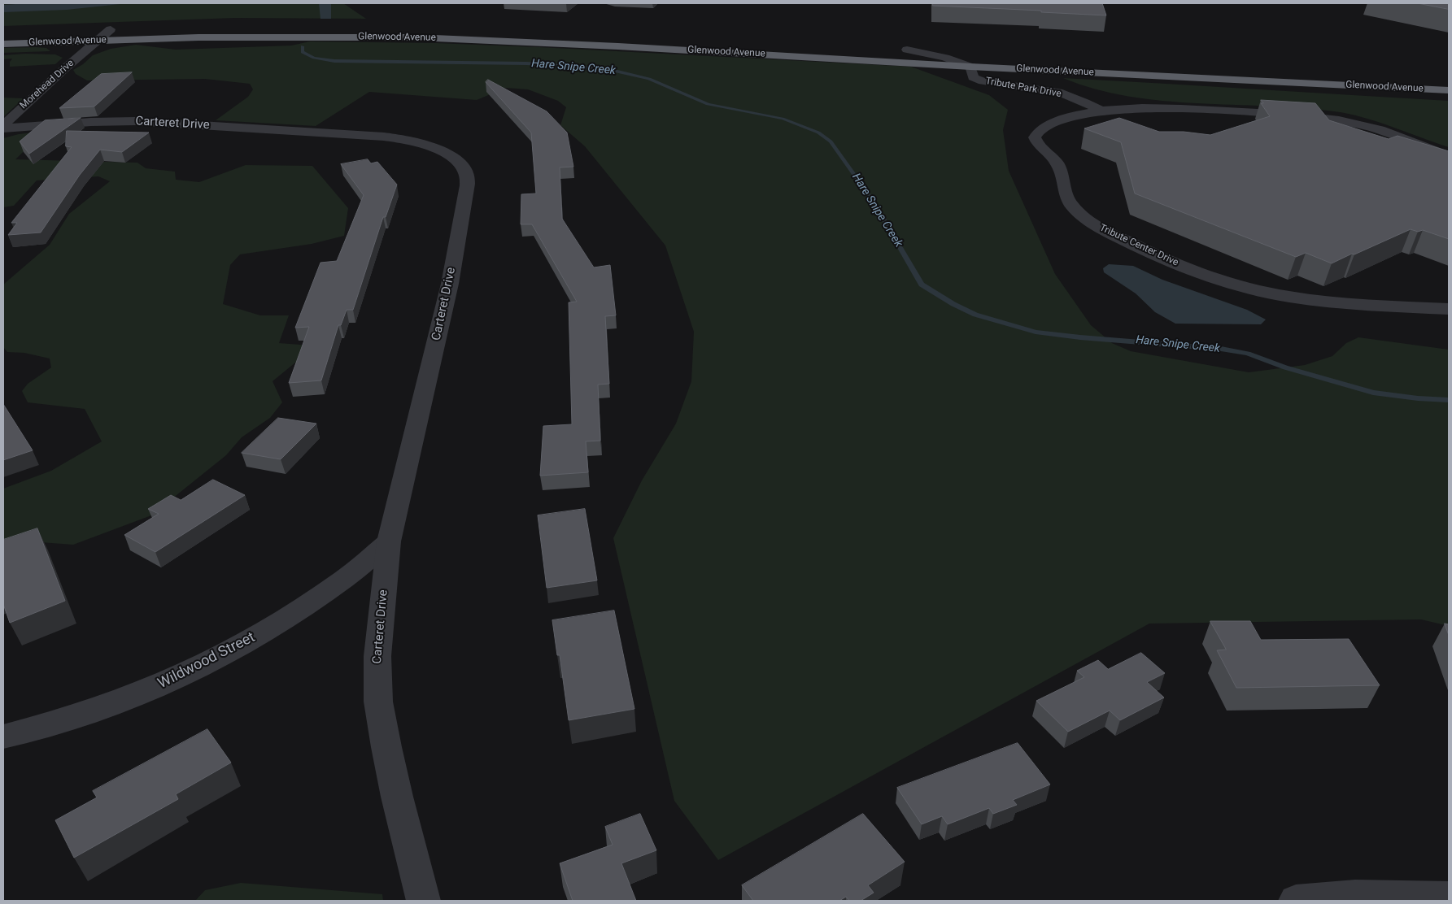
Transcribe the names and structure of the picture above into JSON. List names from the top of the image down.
{
  "streets": {
    "highway": ["Glenwood Avenue"],
    "street": [
      "Morehead Drive",
      "Tribute Park Drive",
      "Carteret Drive",
      "Tribute Center Drive",
      "Wildwood Street"
    ]
  },
  "crossings": [
    ["Glenwood Avenue", "Morehead Drive"],
    ["Glenwood Avenue", "Tribute Park Drive"],
    ["Morehead Drive", "Carteret Drive"],
    ["Tribute Park Drive", "Tribute Center Drive"],
    ["Carteret Drive", "Wildwood Street"]
  ],
  "water": ["Hare Snipe Creek"]
}
